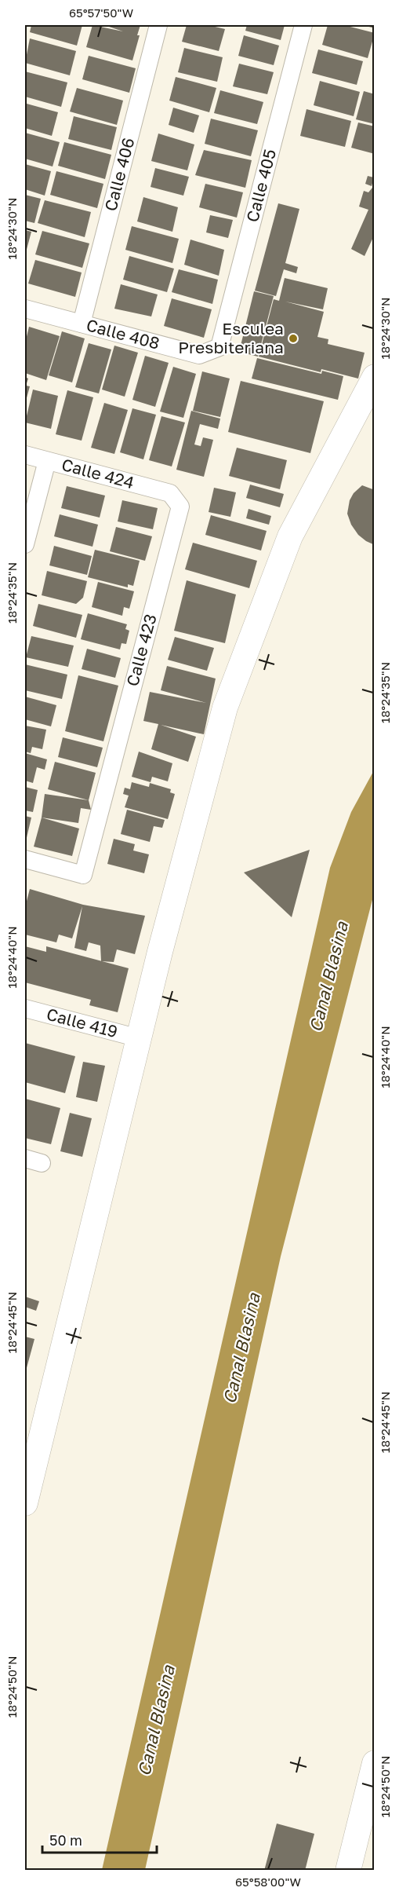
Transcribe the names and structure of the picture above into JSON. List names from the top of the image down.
{
  "streets": {
    "street": [
      "Calle 406",
      "Calle 405",
      "Calle 408",
      "Calle 424",
      "Calle 423",
      "Calle 419"
    ]
  },
  "crossings": [
    ["Calle 406", "Calle 408"],
    ["Calle 405", "Calle 408"],
    ["Calle 424", "Calle 423"]
  ],
  "water": ["Canal Blasina"],
  "places": ["Esculea Presbiteriana"],
  "scale_bar": "50 m",
  "coordinates": [
    "65°57'50\"W",
    "18°24'30\"N",
    "18°24'35\"N",
    "18°24'40\"N",
    "18°24'45\"N",
    "18°24'50\"N",
    "65°58'00\"W"
  ]
}
